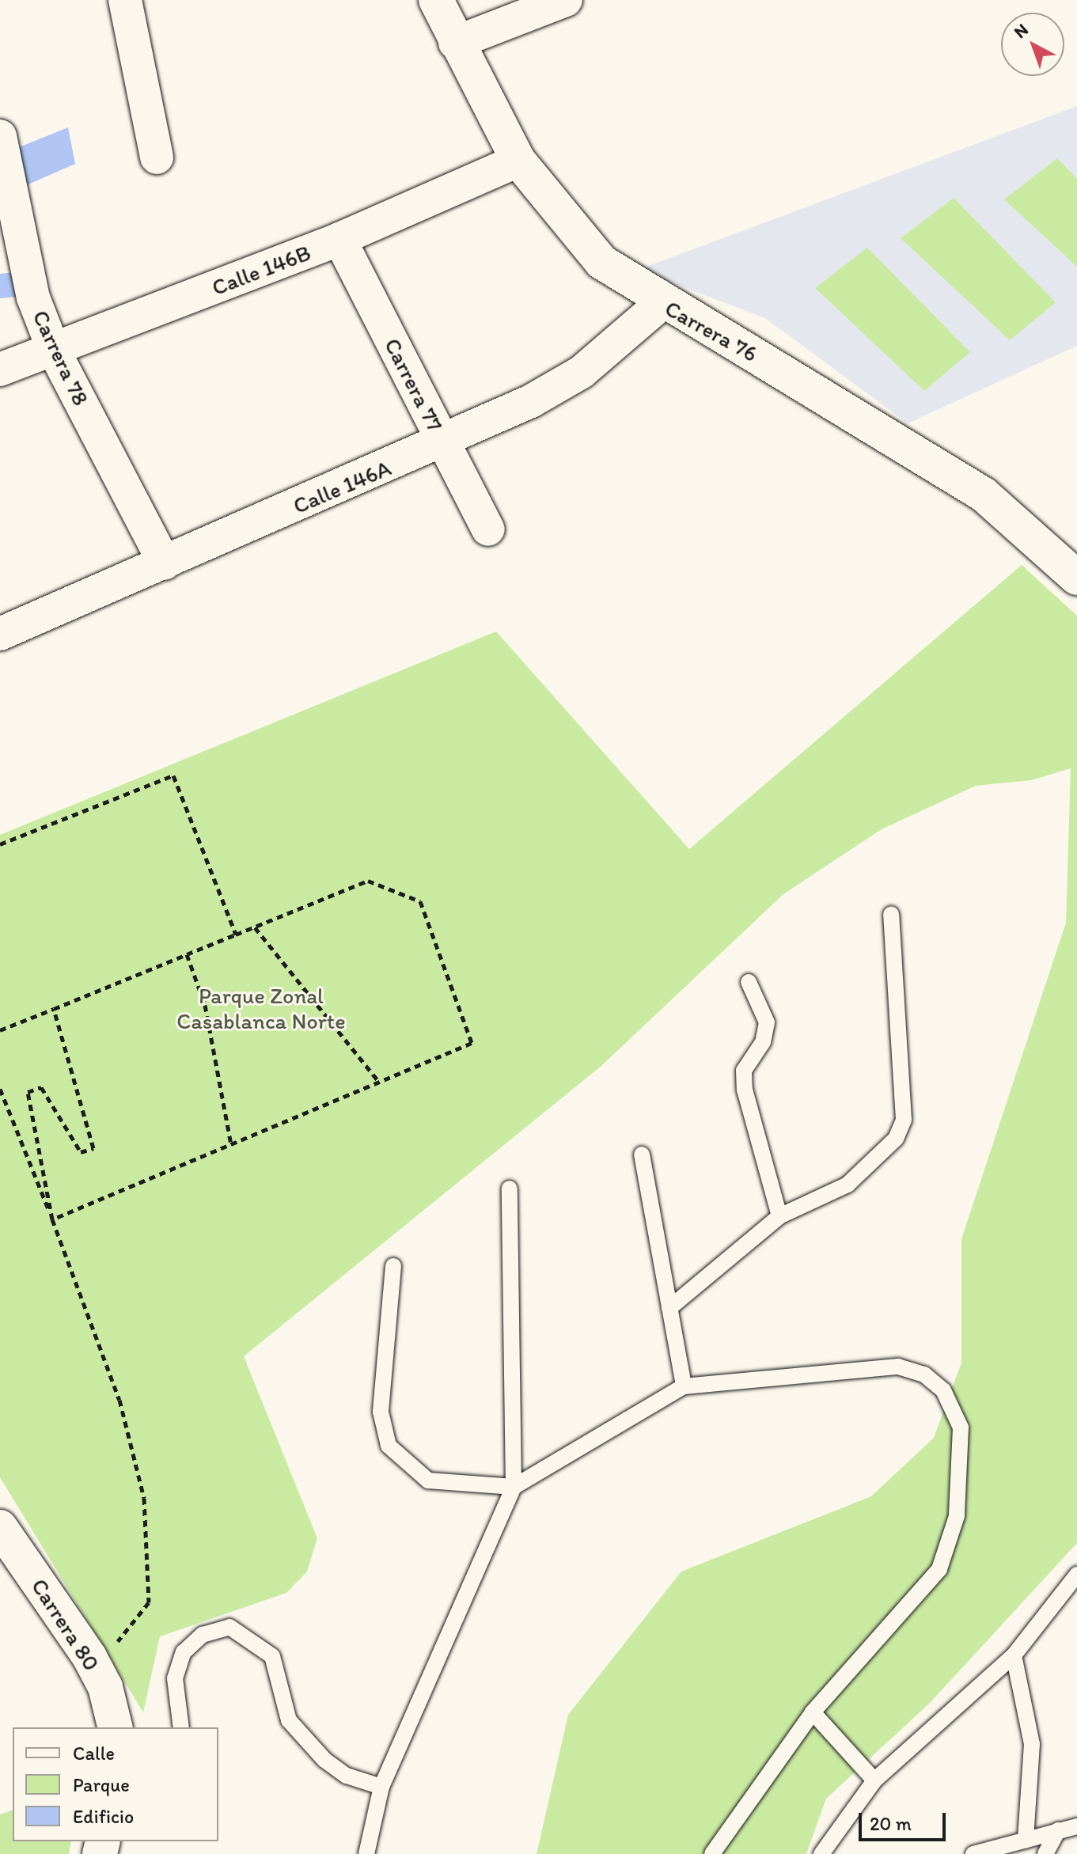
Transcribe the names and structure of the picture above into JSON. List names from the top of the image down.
{
  "streets": {
    "street": [
      "Calle 146B",
      "Carrera 76",
      "Carrera 78",
      "Carrera 77",
      "Calle 146A",
      "Carrera 80"
    ]
  },
  "crossings": [
    ["Calle 146B", "Carrera 76"],
    ["Calle 146B", "Carrera 78"],
    ["Calle 146B", "Carrera 77"],
    ["Carrera 76", "Calle 146A"],
    ["Carrera 78", "Calle 146A"],
    ["Carrera 77", "Calle 146A"]
  ],
  "parks": ["Parque Zonal Casablanca Norte"],
  "legend": ["Calle", "Parque", "Edificio"],
  "scale_bar": "20 m",
  "north": "top left"
}
